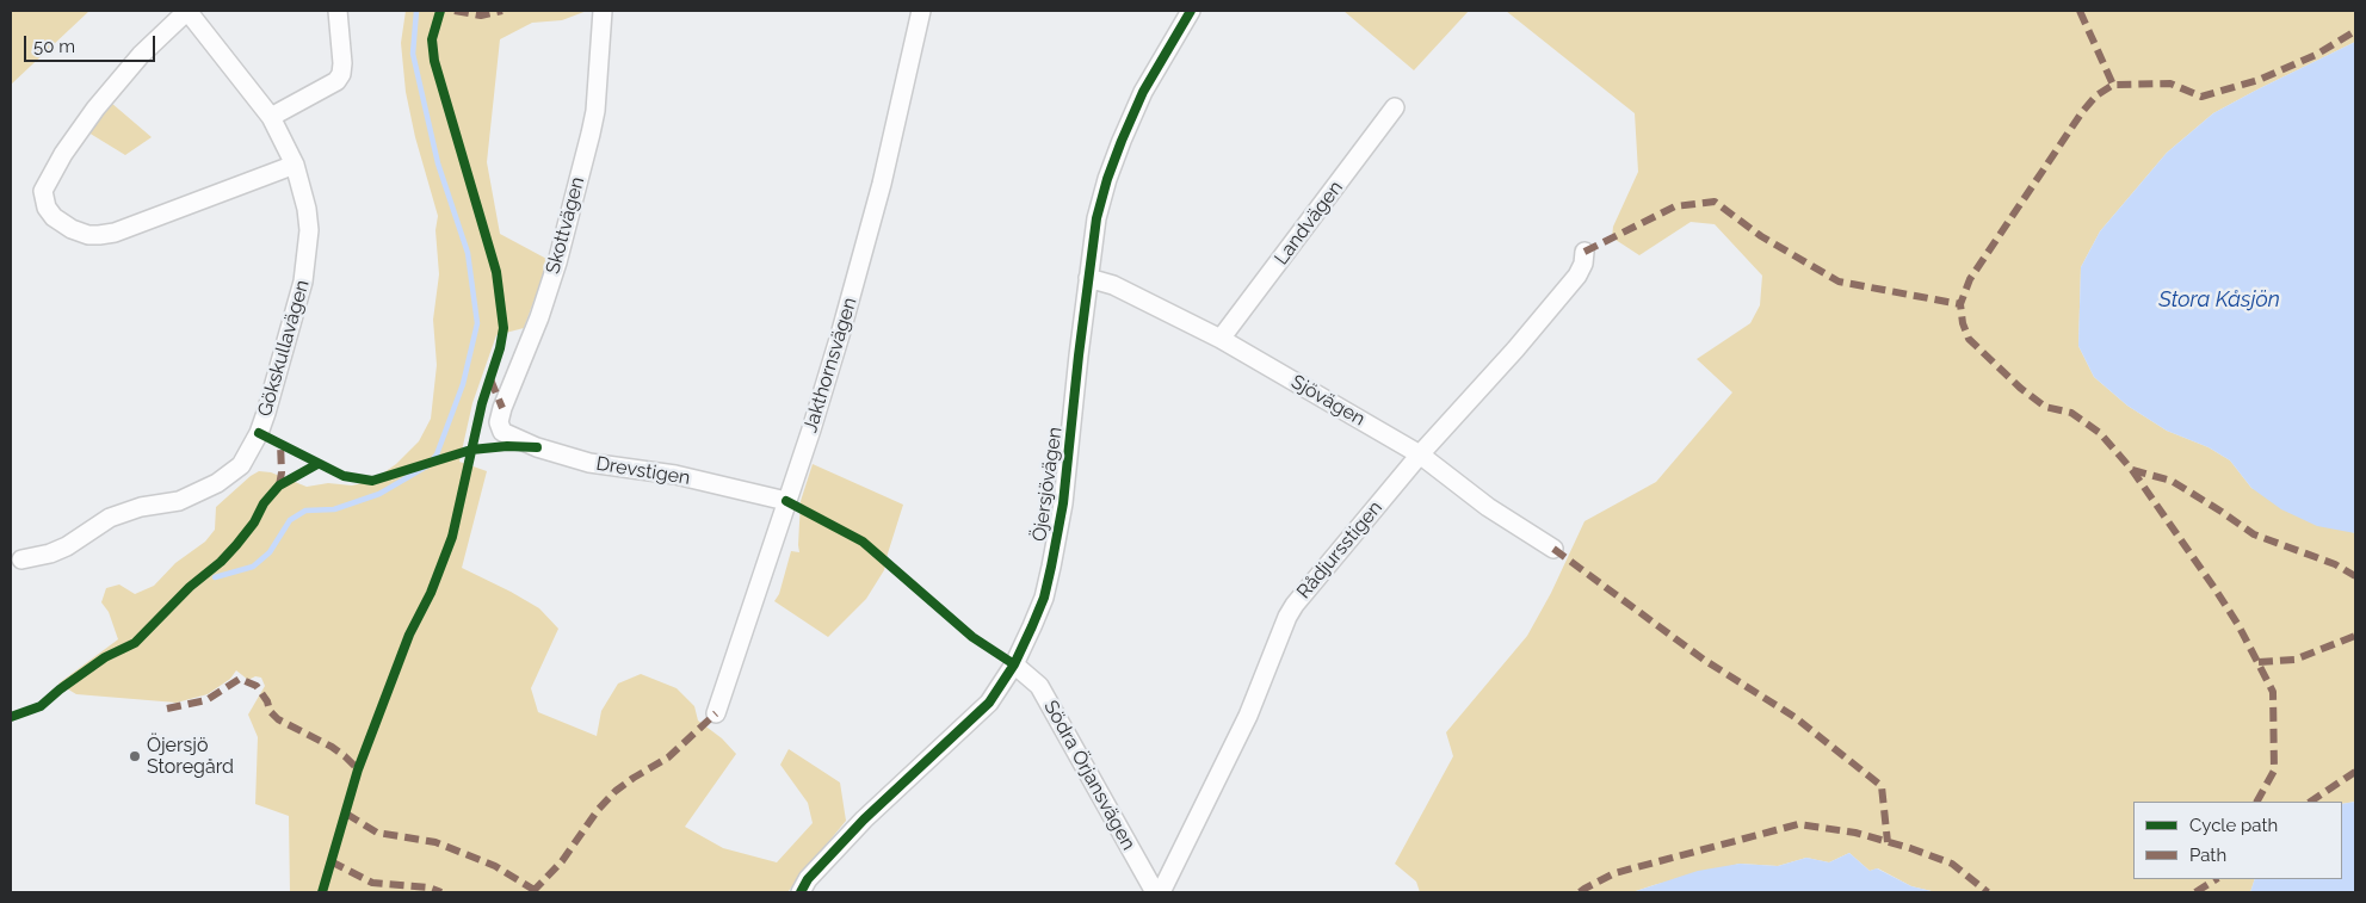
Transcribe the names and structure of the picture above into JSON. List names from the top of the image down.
{
  "streets": {
    "street": [
      "Landvägen",
      "Skottvägen",
      "Gökskullavägen",
      "Jakthornsvägen",
      "Sjövägen",
      "Drevstigen",
      "Öjersjövägen",
      "Rådjursstigen",
      "Södra Örjansvägen"
    ]
  },
  "crossings": [
    ["Landvägen", "Sjövägen"],
    ["Skottvägen", "Drevstigen"],
    ["Jakthornsvägen", "Drevstigen"],
    ["Sjövägen", "Öjersjövägen"],
    ["Sjövägen", "Rådjursstigen"],
    ["Öjersjövägen", "Södra Örjansvägen"]
  ],
  "water": ["Stora Kåsjön"],
  "places": ["Öjersjö Storegård"],
  "legend": ["Cycle path", "Path"],
  "scale_bar": "50 m"
}
